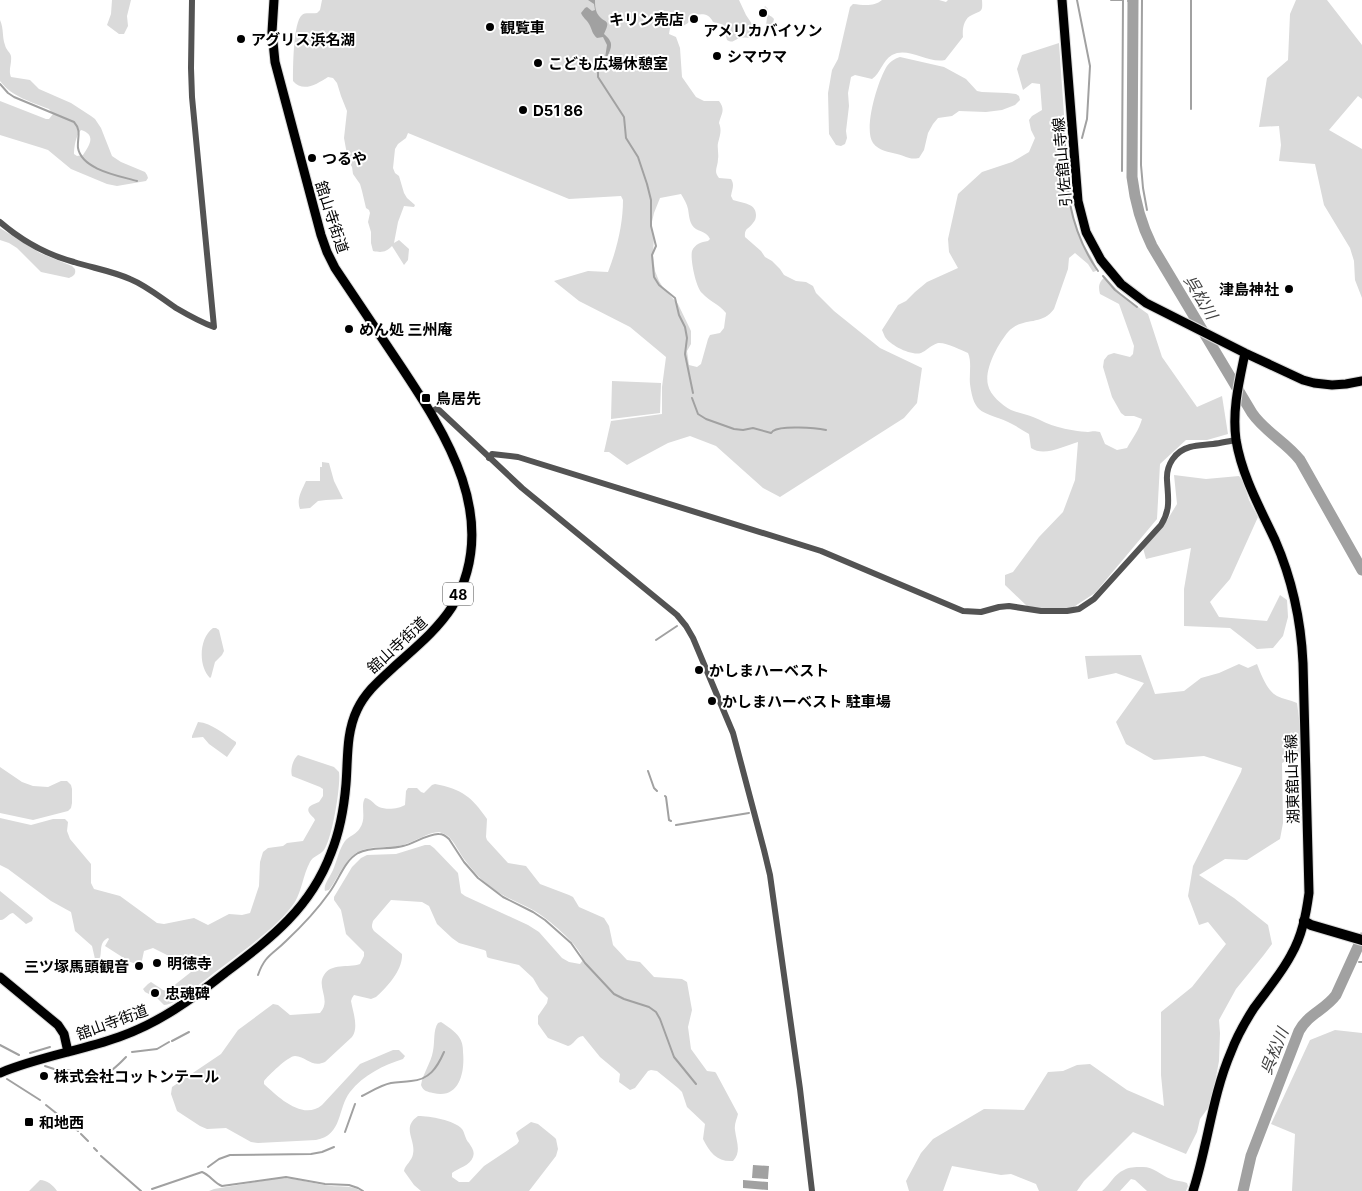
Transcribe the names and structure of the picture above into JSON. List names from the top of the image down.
{
  "streets": {
    "main road": [
      "引佐舘山寺線",
      "舘山寺街道",
      "48",
      "湖東舘山寺線"
    ]
  },
  "crossings": [
    ["引佐舘山寺線", "湖東舘山寺線"]
  ],
  "water": ["呉松川"],
  "places": {
    "other": [
      "アメリカバイソン",
      "キリン売店",
      "観覧車",
      "アグリス浜名湖",
      "シマウマ",
      "こども広場休憩室",
      "D51 86",
      "つるや",
      "津島神社",
      "めん処 三州庵",
      "かしまハーベスト",
      "かしまハーベスト 駐車場",
      "明徳寺",
      "三ツ塚馬頭観音",
      "忠魂碑",
      "株式会社コットンテール"
    ],
    "transit": ["鳥居先", "和地西"]
  }
}
